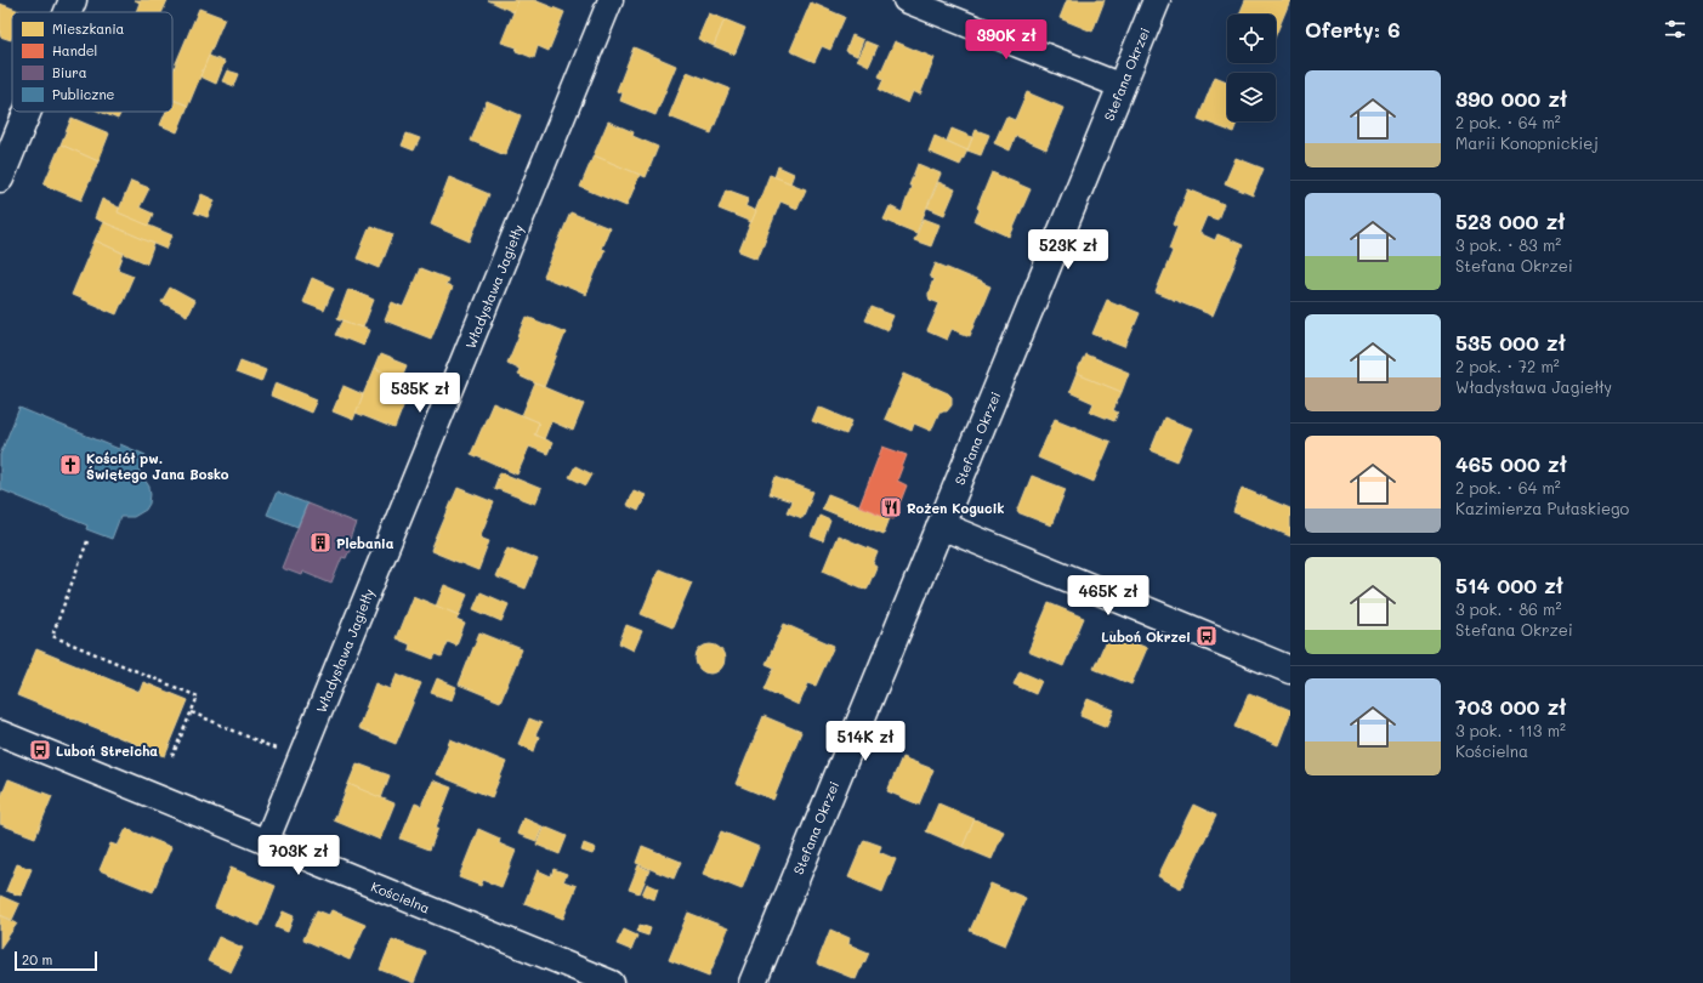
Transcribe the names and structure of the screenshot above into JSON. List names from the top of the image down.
{
  "streets": {
    "street": ["Stefana Okrzei", "Władysława Jagiełły", "Kościelna"]
  },
  "crossings": [
    ["Władysława Jagiełły", "Kościelna"]
  ],
  "places": {
    "church": ["Kościół pw. Świętego Jana Bosko"],
    "restaurant": ["Rożen Kogucik"],
    "building": ["Plebania"],
    "bus stop": ["Luboń Okrzei", "Luboń Streicha"]
  },
  "legend": [
    "Mieszkania",
    "Handel",
    "Biura",
    "Publiczne"
  ],
  "scale_bar": "20 m",
  "page": {
    "heading": "Oferty: 6",
    "price": [
      "390K zł",
      "523K zł",
      "535K zł",
      "465K zł",
      "514K zł",
      "703K zł"
    ],
    "list": [
      {
        "name": "390 000 zł",
        "note": "2 pok. · 64 m² · Marii Konopnickiej"
      },
      {
        "name": "523 000 zł",
        "note": "3 pok. · 83 m² · Stefana Okrzei"
      },
      {
        "name": "535 000 zł",
        "note": "2 pok. · 72 m² · Władysława Jagiełły"
      },
      {
        "name": "465 000 zł",
        "note": "2 pok. · 64 m² · Kazimierza Pułaskiego"
      },
      {
        "name": "514 000 zł",
        "note": "3 pok. · 86 m² · Stefana Okrzei"
      },
      {
        "name": "703 000 zł",
        "note": "3 pok. · 113 m² · Kościelna"
      }
    ],
    "scale": "20 m"
  }
}
